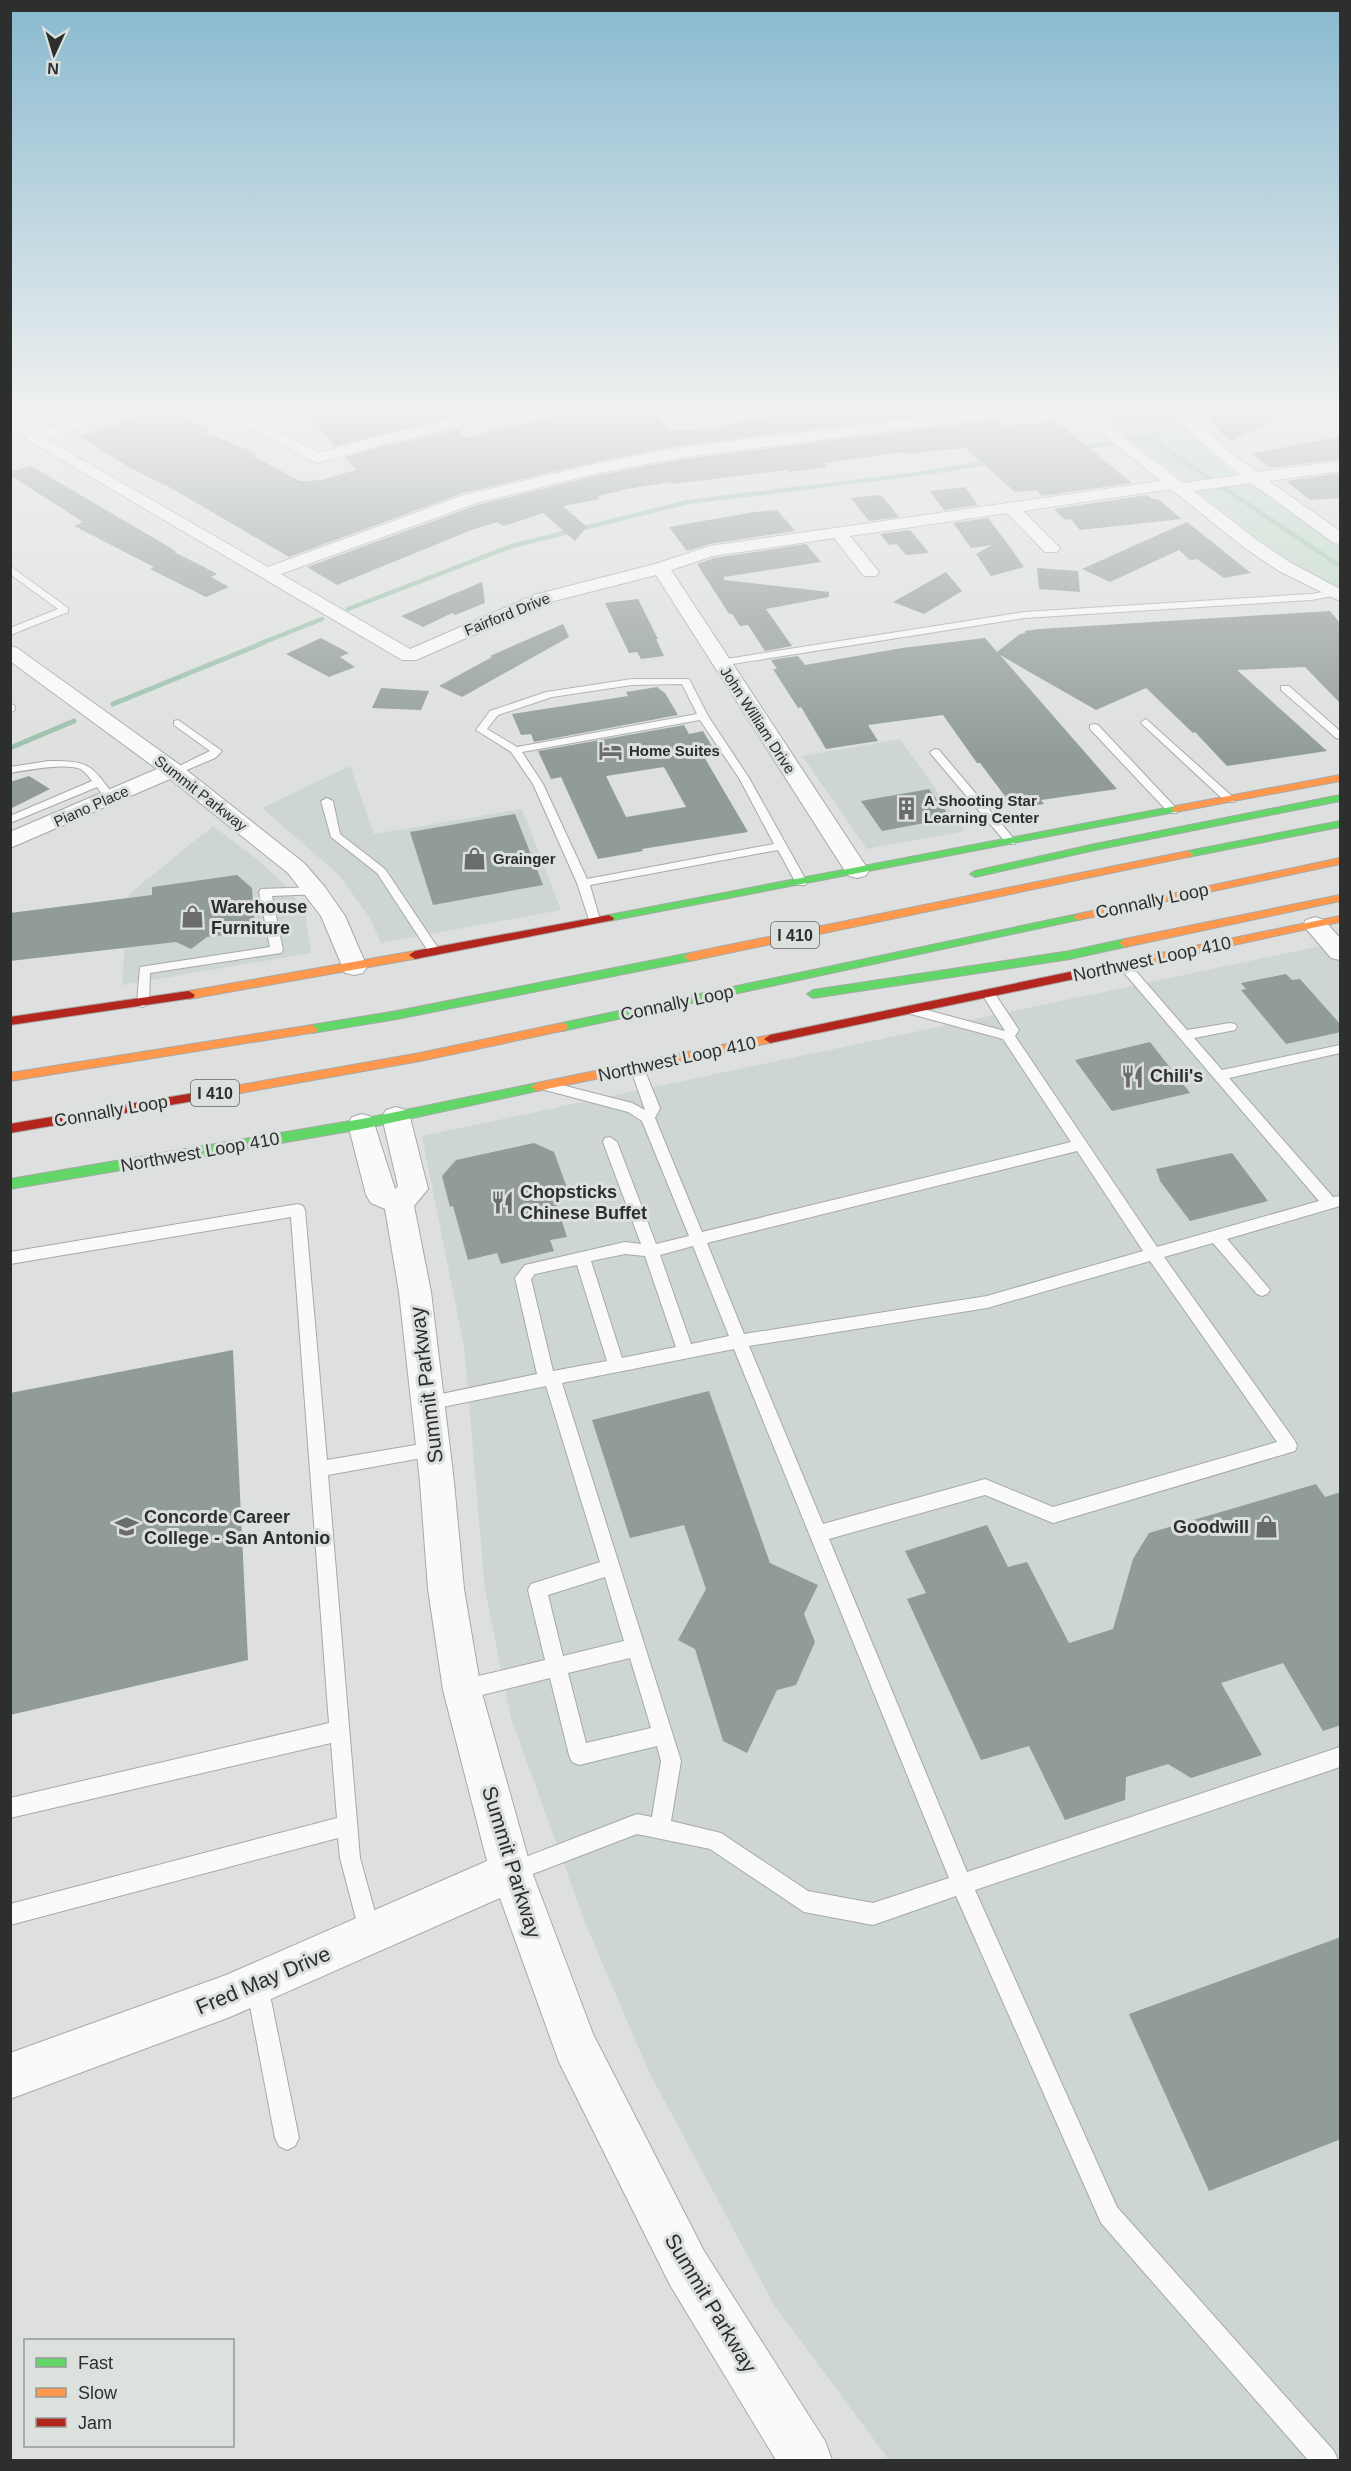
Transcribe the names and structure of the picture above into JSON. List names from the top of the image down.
{
  "streets": {
    "main road": ["Connally Loop", "I 410", "Northwest Loop 410"],
    "street": [
      "Fairford Drive",
      "John William Drive",
      "Summit Parkway",
      "Piano Place",
      "Fred May Drive"
    ]
  },
  "crossings": [
    ["Fairford Drive", "John William Drive"],
    ["Summit Parkway", "Piano Place"],
    ["Summit Parkway", "Fred May Drive"]
  ],
  "places": {
    "hotel": ["Home Suites"],
    "building": ["A Shooting Star Learning Center"],
    "shop": ["Grainger", "Warehouse Furniture", "Goodwill"],
    "restaurant": ["Chili's", "Chopsticks Chinese Buffet"],
    "school or university": ["Concorde Career College - San Antonio"]
  },
  "legend": ["Fast", "Slow", "Jam"],
  "north": "bottom"
}
